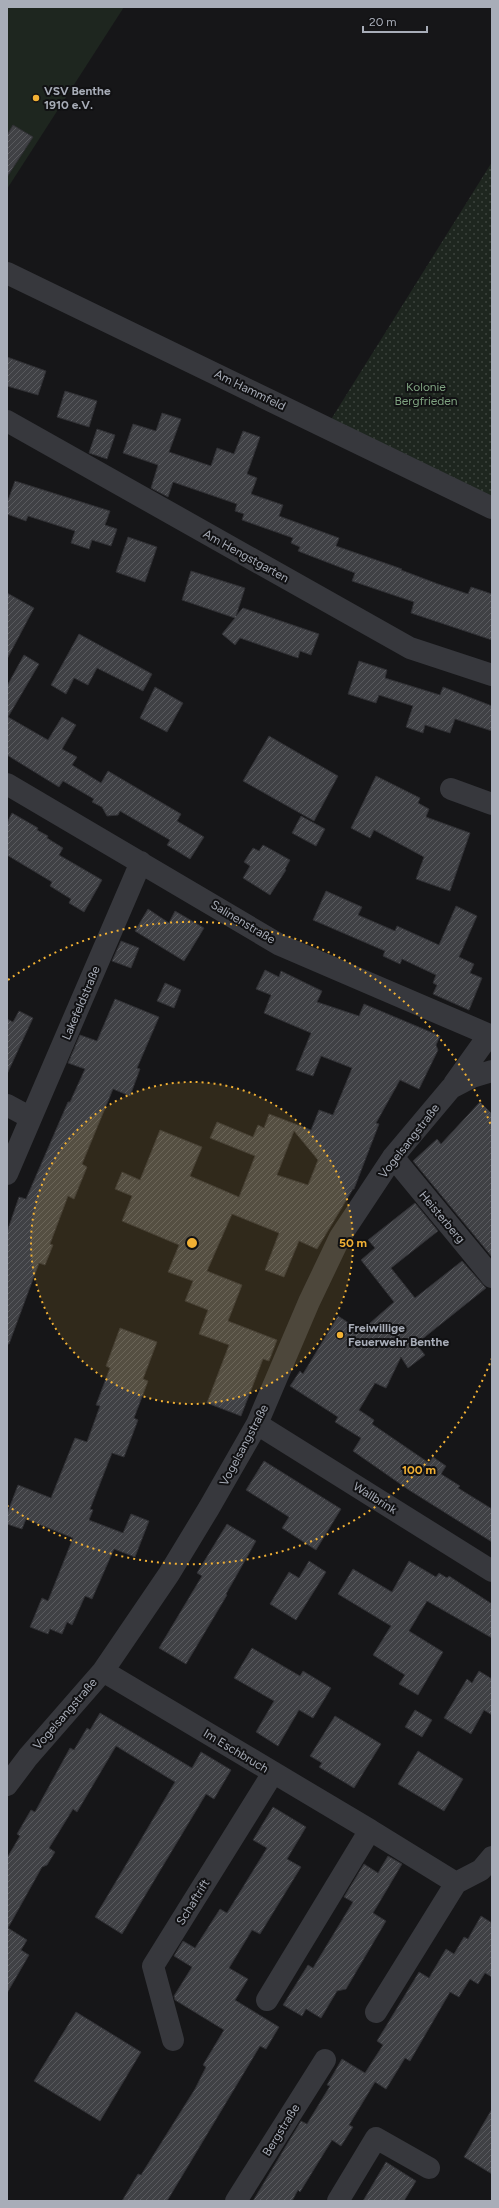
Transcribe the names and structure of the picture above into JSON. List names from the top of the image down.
{
  "streets": {
    "street": [
      "Am Hammfeld",
      "Am Hengstgarten",
      "Salinenstraße",
      "Lakefeldstraße",
      "Vogelsangstraße",
      "Heisterberg",
      "Wallbrink",
      "Im Eschbruch",
      "Schaftrift",
      "Bergstraße"
    ]
  },
  "crossings": [
    ["Salinenstraße", "Lakefeldstraße"],
    ["Salinenstraße", "Vogelsangstraße"],
    ["Vogelsangstraße", "Heisterberg"],
    ["Vogelsangstraße", "Wallbrink"],
    ["Vogelsangstraße", "Im Eschbruch"],
    ["Im Eschbruch", "Schaftrift"]
  ],
  "parks": ["Kolonie Bergfrieden"],
  "places": ["VSV Benthe 1910 e.V.", "Freiwillige Feuerwehr Benthe"],
  "scale_bar": "20 m",
  "rings": ["50 m", "100 m"]
}
